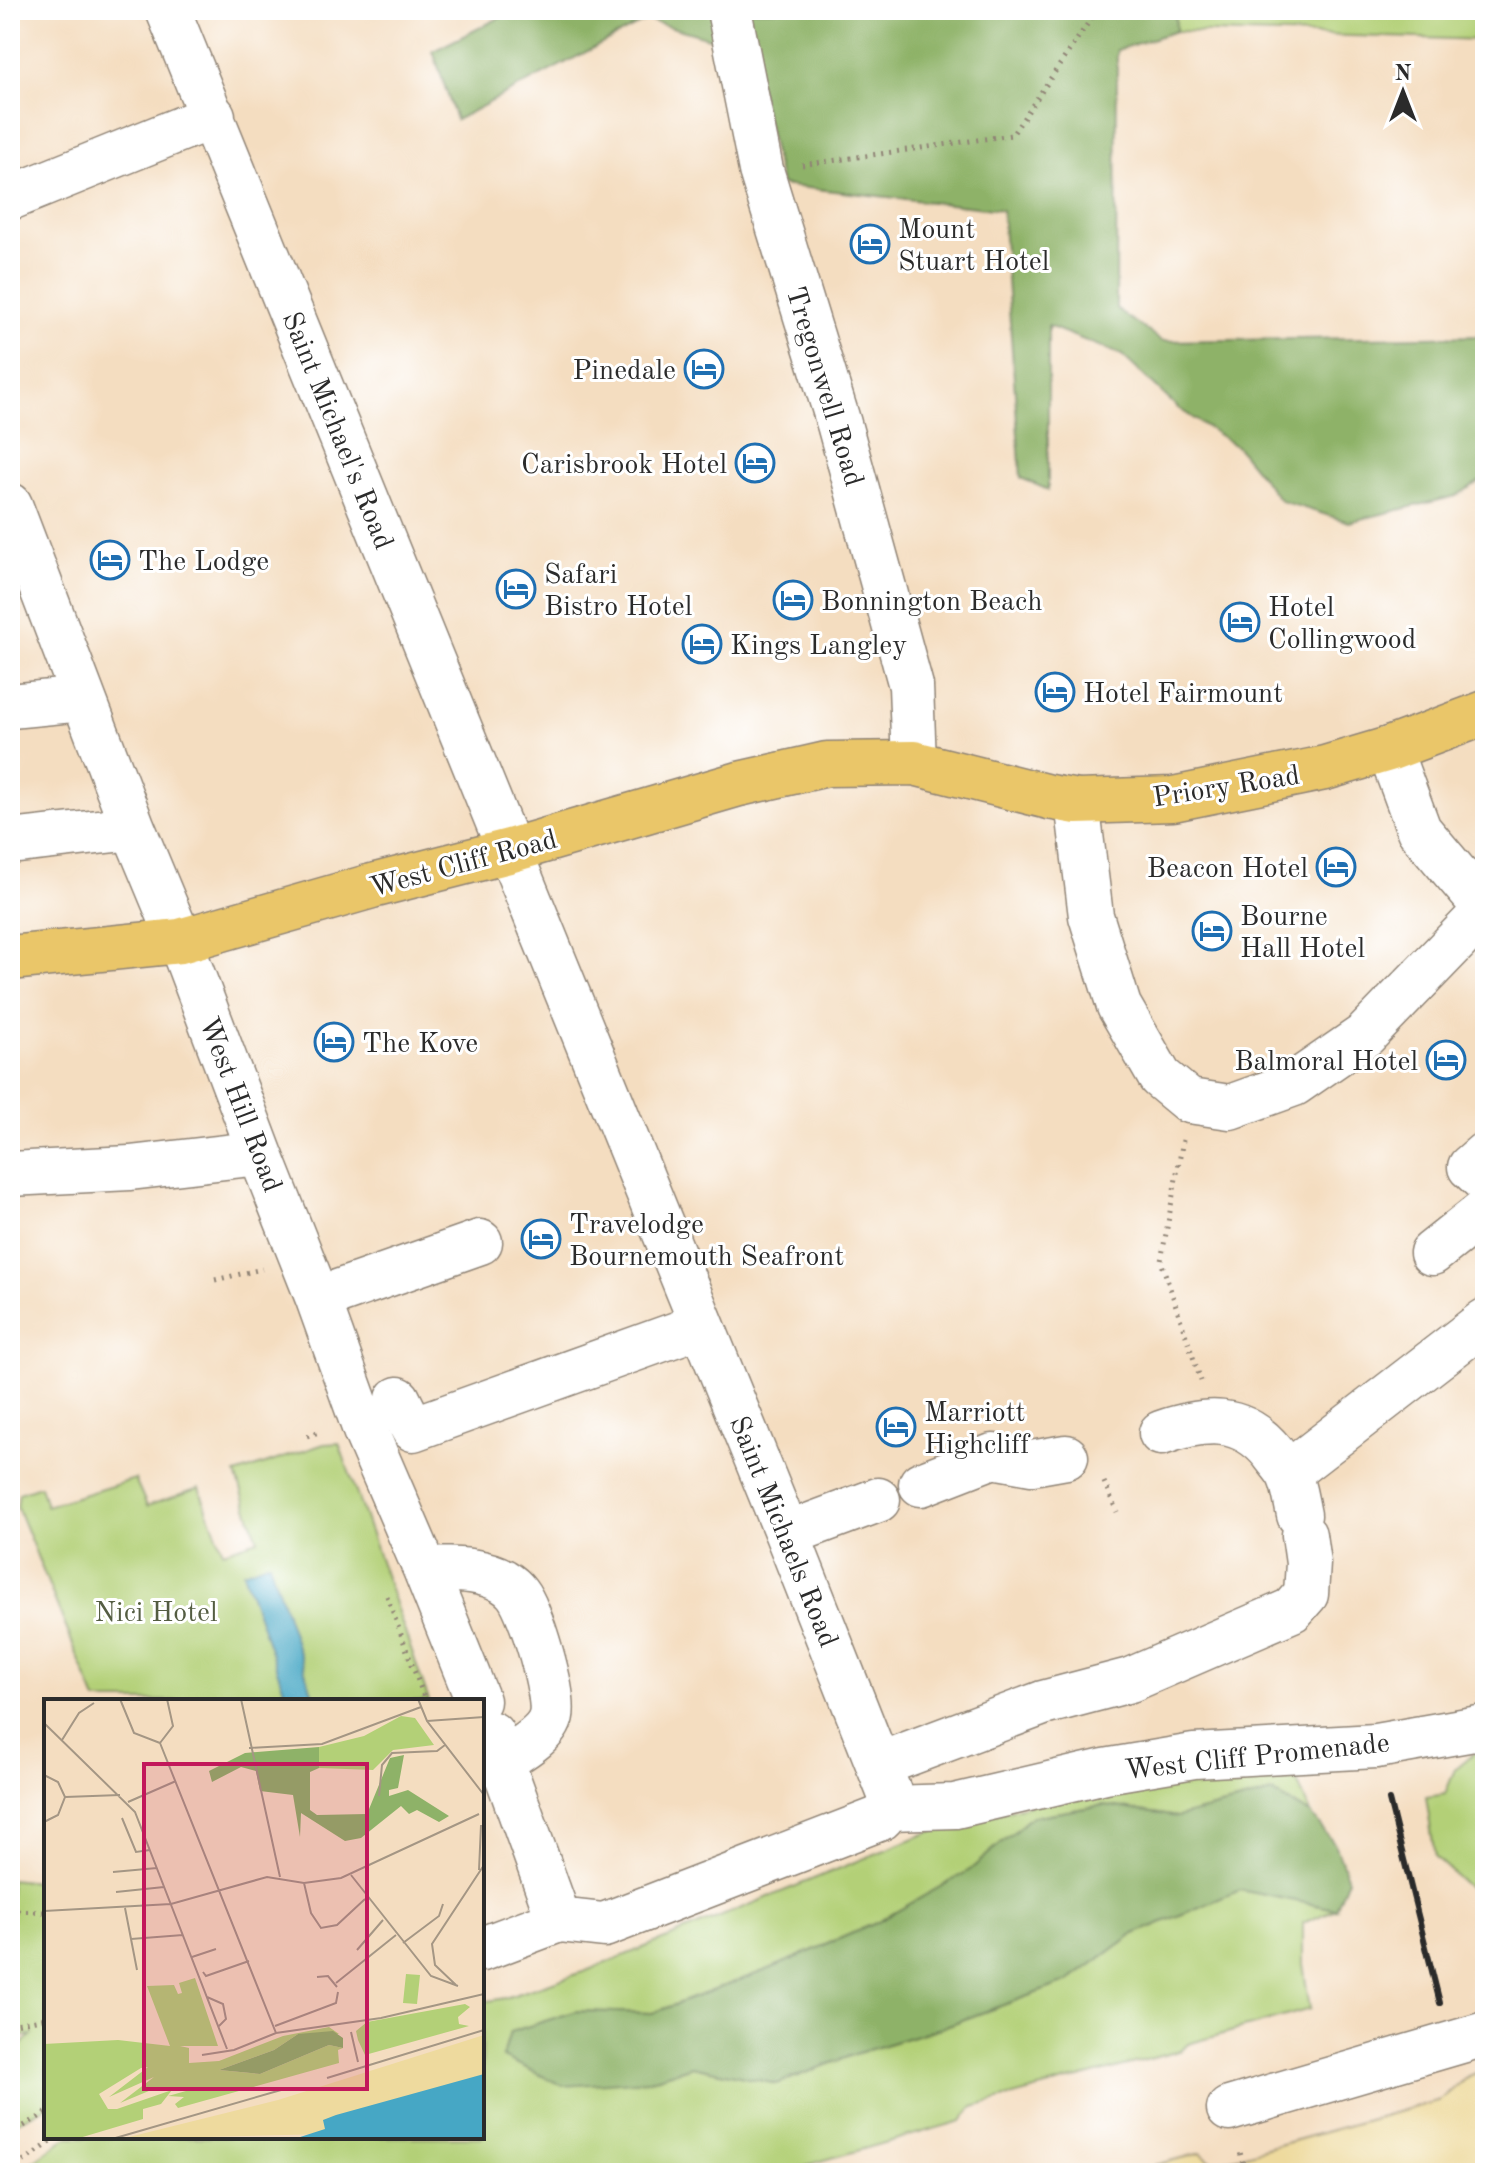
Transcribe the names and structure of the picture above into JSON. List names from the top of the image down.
{
  "streets": {
    "main road": ["Priory Road", "West Cliff Road"],
    "street": [
      "Tregonwell Road",
      "Saint Michael's Road",
      "West Hill Road",
      "Saint Michaels Road",
      "West Cliff Promenade"
    ]
  },
  "crossings": [
    ["Tregonwell Road", "Priory Road"],
    ["Tregonwell Road", "West Cliff Road"],
    ["Saint Michael's Road", "West Cliff Road"],
    ["Saint Michael's Road", "Saint Michaels Road"],
    ["Priory Road", "West Cliff Road"],
    ["West Cliff Road", "West Hill Road"],
    ["West Cliff Road", "Saint Michaels Road"],
    ["Saint Michaels Road", "West Cliff Promenade"]
  ],
  "parks": ["Nici Hotel"],
  "places": {
    "hotel": [
      "Mount Stuart Hotel",
      "Pinedale",
      "Carisbrook Hotel",
      "The Lodge",
      "Safari Bistro Hotel",
      "Bonnington Beach",
      "Hotel Collingwood",
      "Kings Langley",
      "Hotel Fairmount",
      "Beacon Hotel",
      "Bourne Hall Hotel",
      "The Kove",
      "Balmoral Hotel",
      "Travelodge Bournemouth Seafront",
      "Marriott Highcliff"
    ]
  },
  "north": "top"
}
